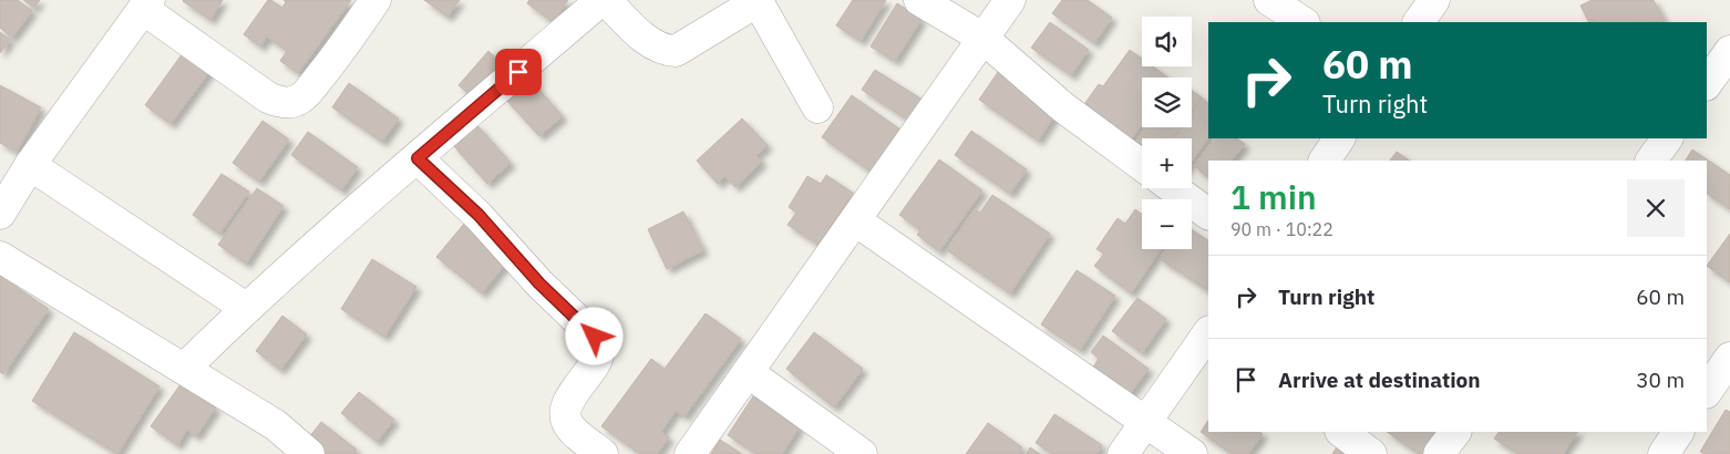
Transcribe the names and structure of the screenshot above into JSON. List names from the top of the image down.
{
  "page": {
    "map_buttons": ["+", "−"],
    "turn": ["60 m", "Turn right"],
    "heading": ["1 min", "90 m · 10:22"],
    "list": [
      {
        "name": "Turn right",
        "value": "60 m"
      },
      {
        "name": "Arrive at destination",
        "value": "30 m"
      }
    ]
  }
}
